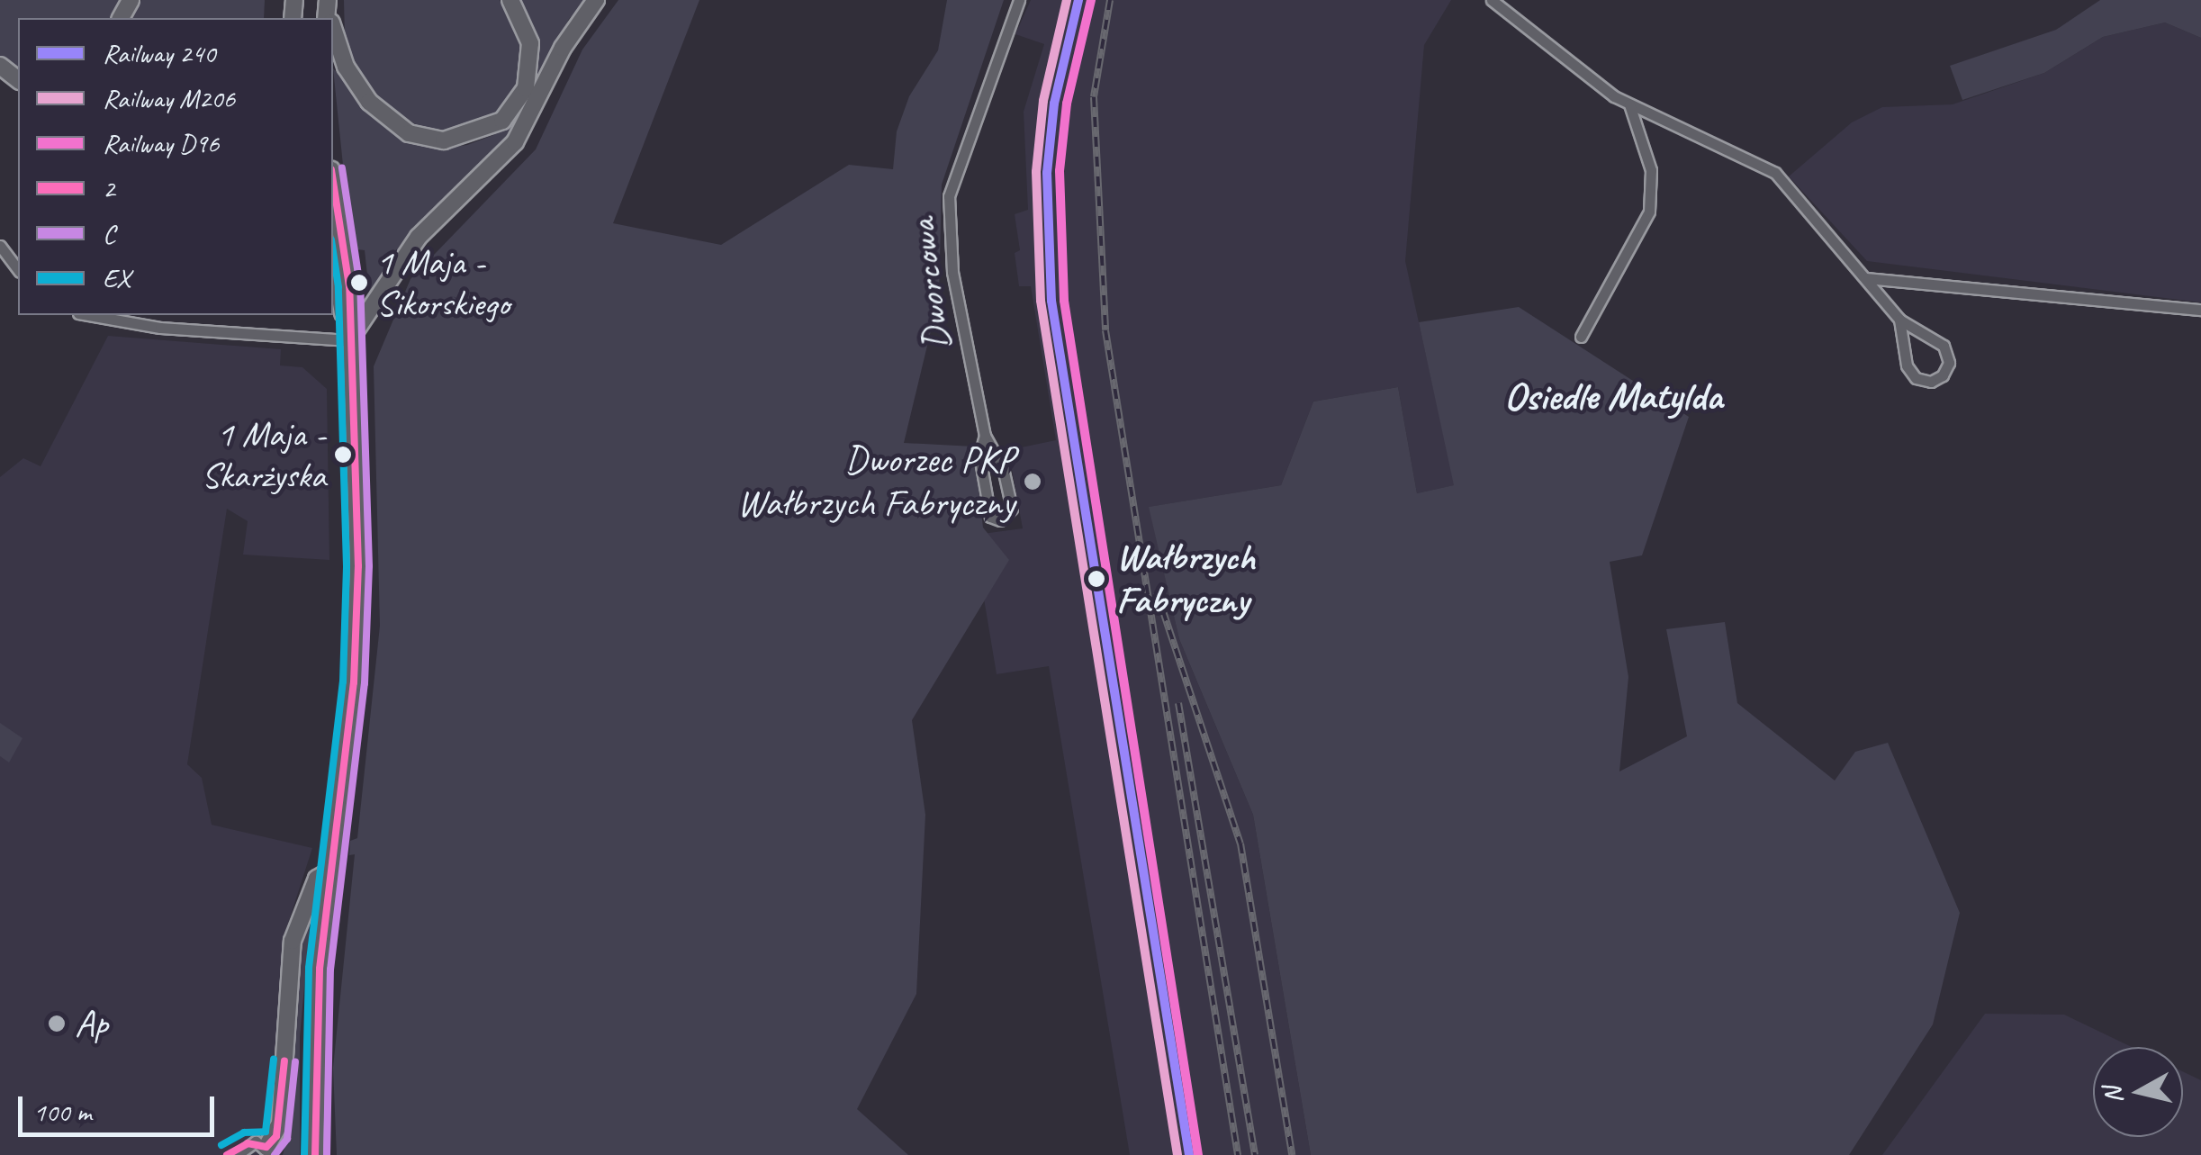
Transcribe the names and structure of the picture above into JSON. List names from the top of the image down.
{
  "streets": {
    "street": ["Dworcowa"]
  },
  "districts": ["Osiedle Matylda"],
  "places": [
    "1 Maja - Sikorskiego",
    "1 Maja - Skarżyska",
    "Dworzec PKP Wałbrzych Fabryczny",
    "Wałbrzych Fabryczny",
    "Ap"
  ],
  "lines": [
    "rail line 240",
    "rail line M206",
    "rail line D96",
    "transit line C",
    "transit line 2",
    "transit line EX"
  ],
  "legend": [
    "Railway 240",
    "Railway M206",
    "Railway D96",
    "2",
    "C",
    "EX"
  ],
  "scale_bar": "100 m",
  "north": "left"
}
